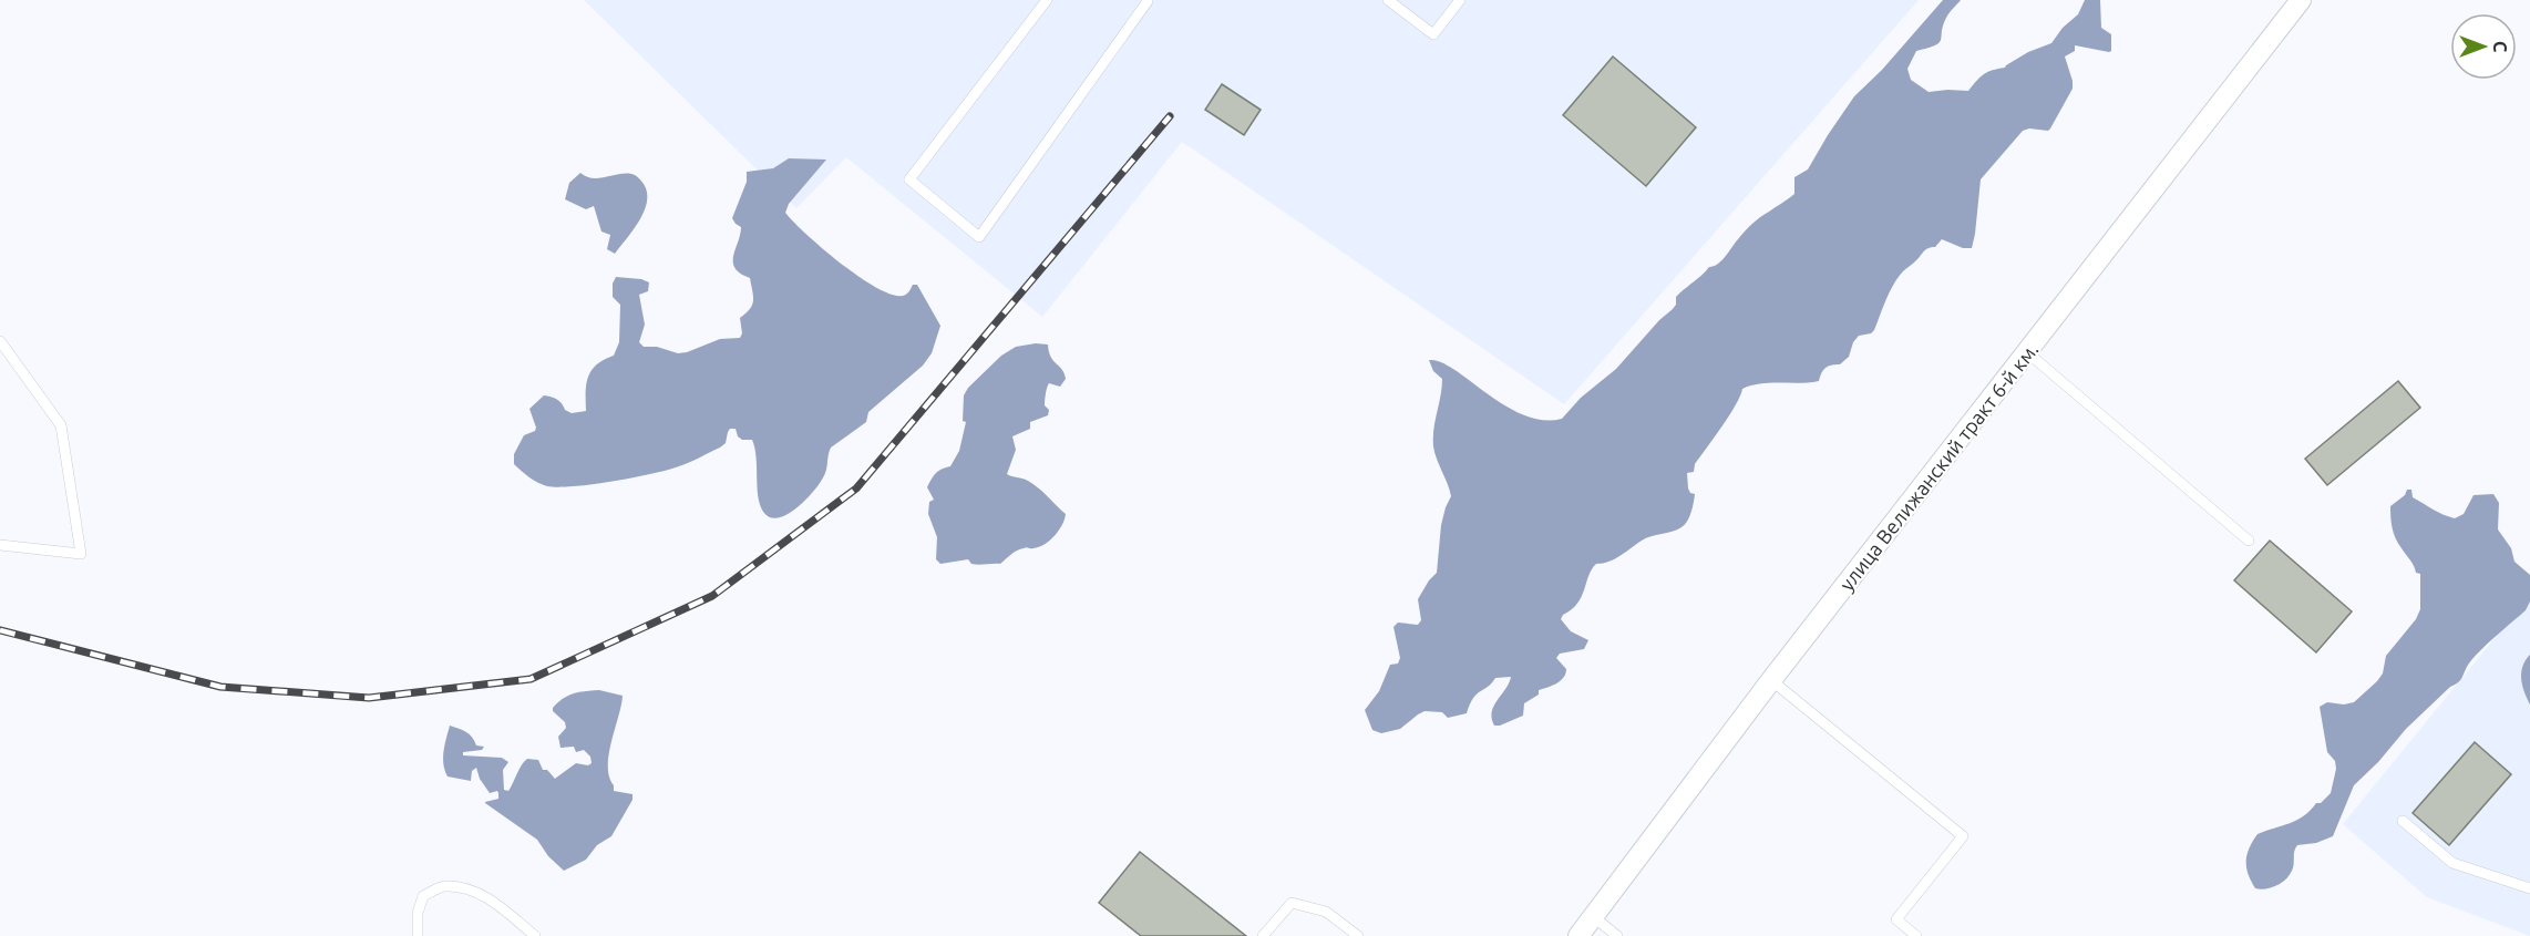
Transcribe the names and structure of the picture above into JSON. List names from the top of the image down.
{
  "streets": {
    "street": ["улица Велижанский тракт 6-й км."]
  },
  "north": "right"
}
